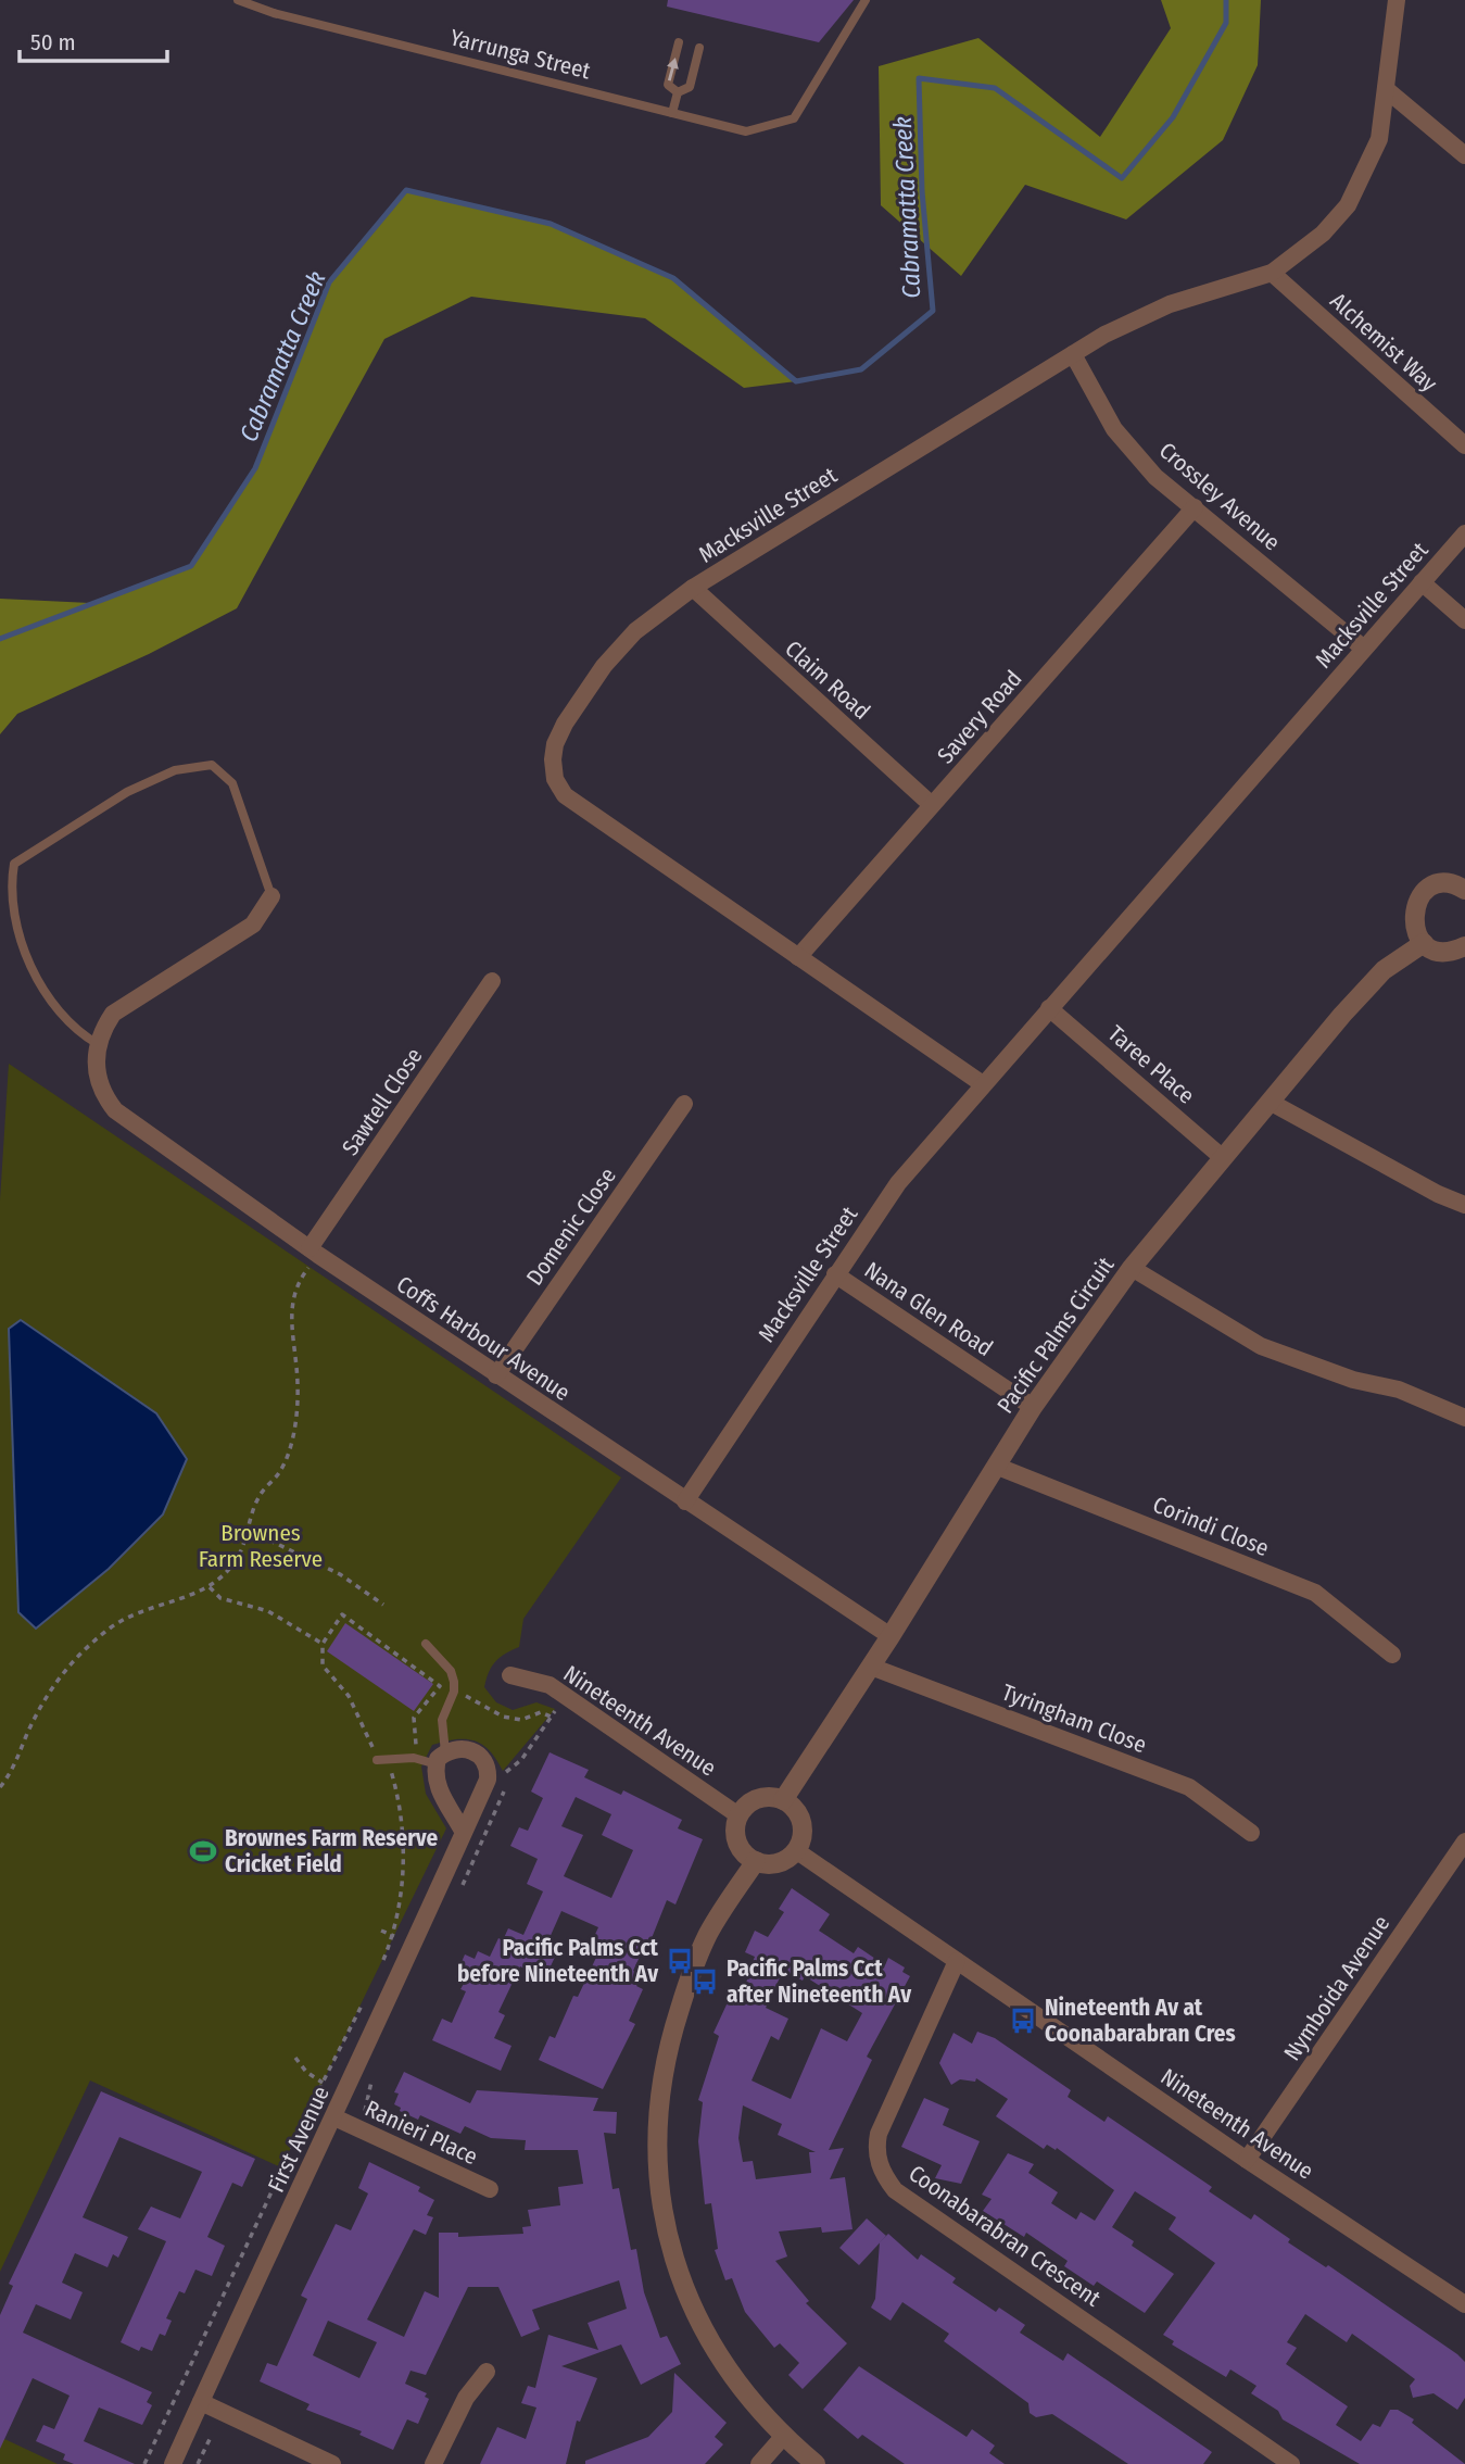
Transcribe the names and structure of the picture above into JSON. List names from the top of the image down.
{
  "streets": {
    "street": [
      "Alchemist Way",
      "Crossley Avenue",
      "Macksville Street",
      "Claim Road",
      "Savery Road",
      "Taree Place",
      "Sawtell Close",
      "Domenic Close",
      "Nana Glen Road",
      "Pacific Palms Circuit",
      "Coffs Harbour Avenue",
      "Corindi Close",
      "Tyringham Close",
      "Nineteenth Avenue",
      "Nymboida Avenue",
      "Ranieri Place",
      "First Avenue",
      "Coonabarabran Crescent"
    ],
    "lane": ["Yarrunga Street"]
  },
  "crossings": [
    ["Alchemist Way", "Macksville Street"],
    ["Crossley Avenue", "Macksville Street"],
    ["Crossley Avenue", "Savery Road"],
    ["Macksville Street", "Claim Road"],
    ["Macksville Street", "Savery Road"],
    ["Macksville Street", "Taree Place"],
    ["Macksville Street", "Nana Glen Road"],
    ["Macksville Street", "Coffs Harbour Avenue"],
    ["Claim Road", "Savery Road"],
    ["Taree Place", "Pacific Palms Circuit"],
    ["Sawtell Close", "Coffs Harbour Avenue"],
    ["Domenic Close", "Coffs Harbour Avenue"],
    ["Nana Glen Road", "Pacific Palms Circuit"],
    ["Pacific Palms Circuit", "Coffs Harbour Avenue"],
    ["Pacific Palms Circuit", "Corindi Close"],
    ["Pacific Palms Circuit", "Tyringham Close"],
    ["Pacific Palms Circuit", "Nineteenth Avenue"],
    ["Nineteenth Avenue", "Nymboida Avenue"],
    ["Nineteenth Avenue", "Coonabarabran Crescent"],
    ["Ranieri Place", "First Avenue"]
  ],
  "water": ["Cabramatta Creek"],
  "parks": ["Brownes Farm Reserve"],
  "places": {
    "sports": ["Brownes Farm Reserve Cricket Field"],
    "bus stop": ["Pacific Palms Cct before Nineteenth Av", "Pacific Palms Cct after Nineteenth Av", "Nineteenth Av at Coonabarabran Cres"]
  },
  "scale_bar": "50 m"
}
